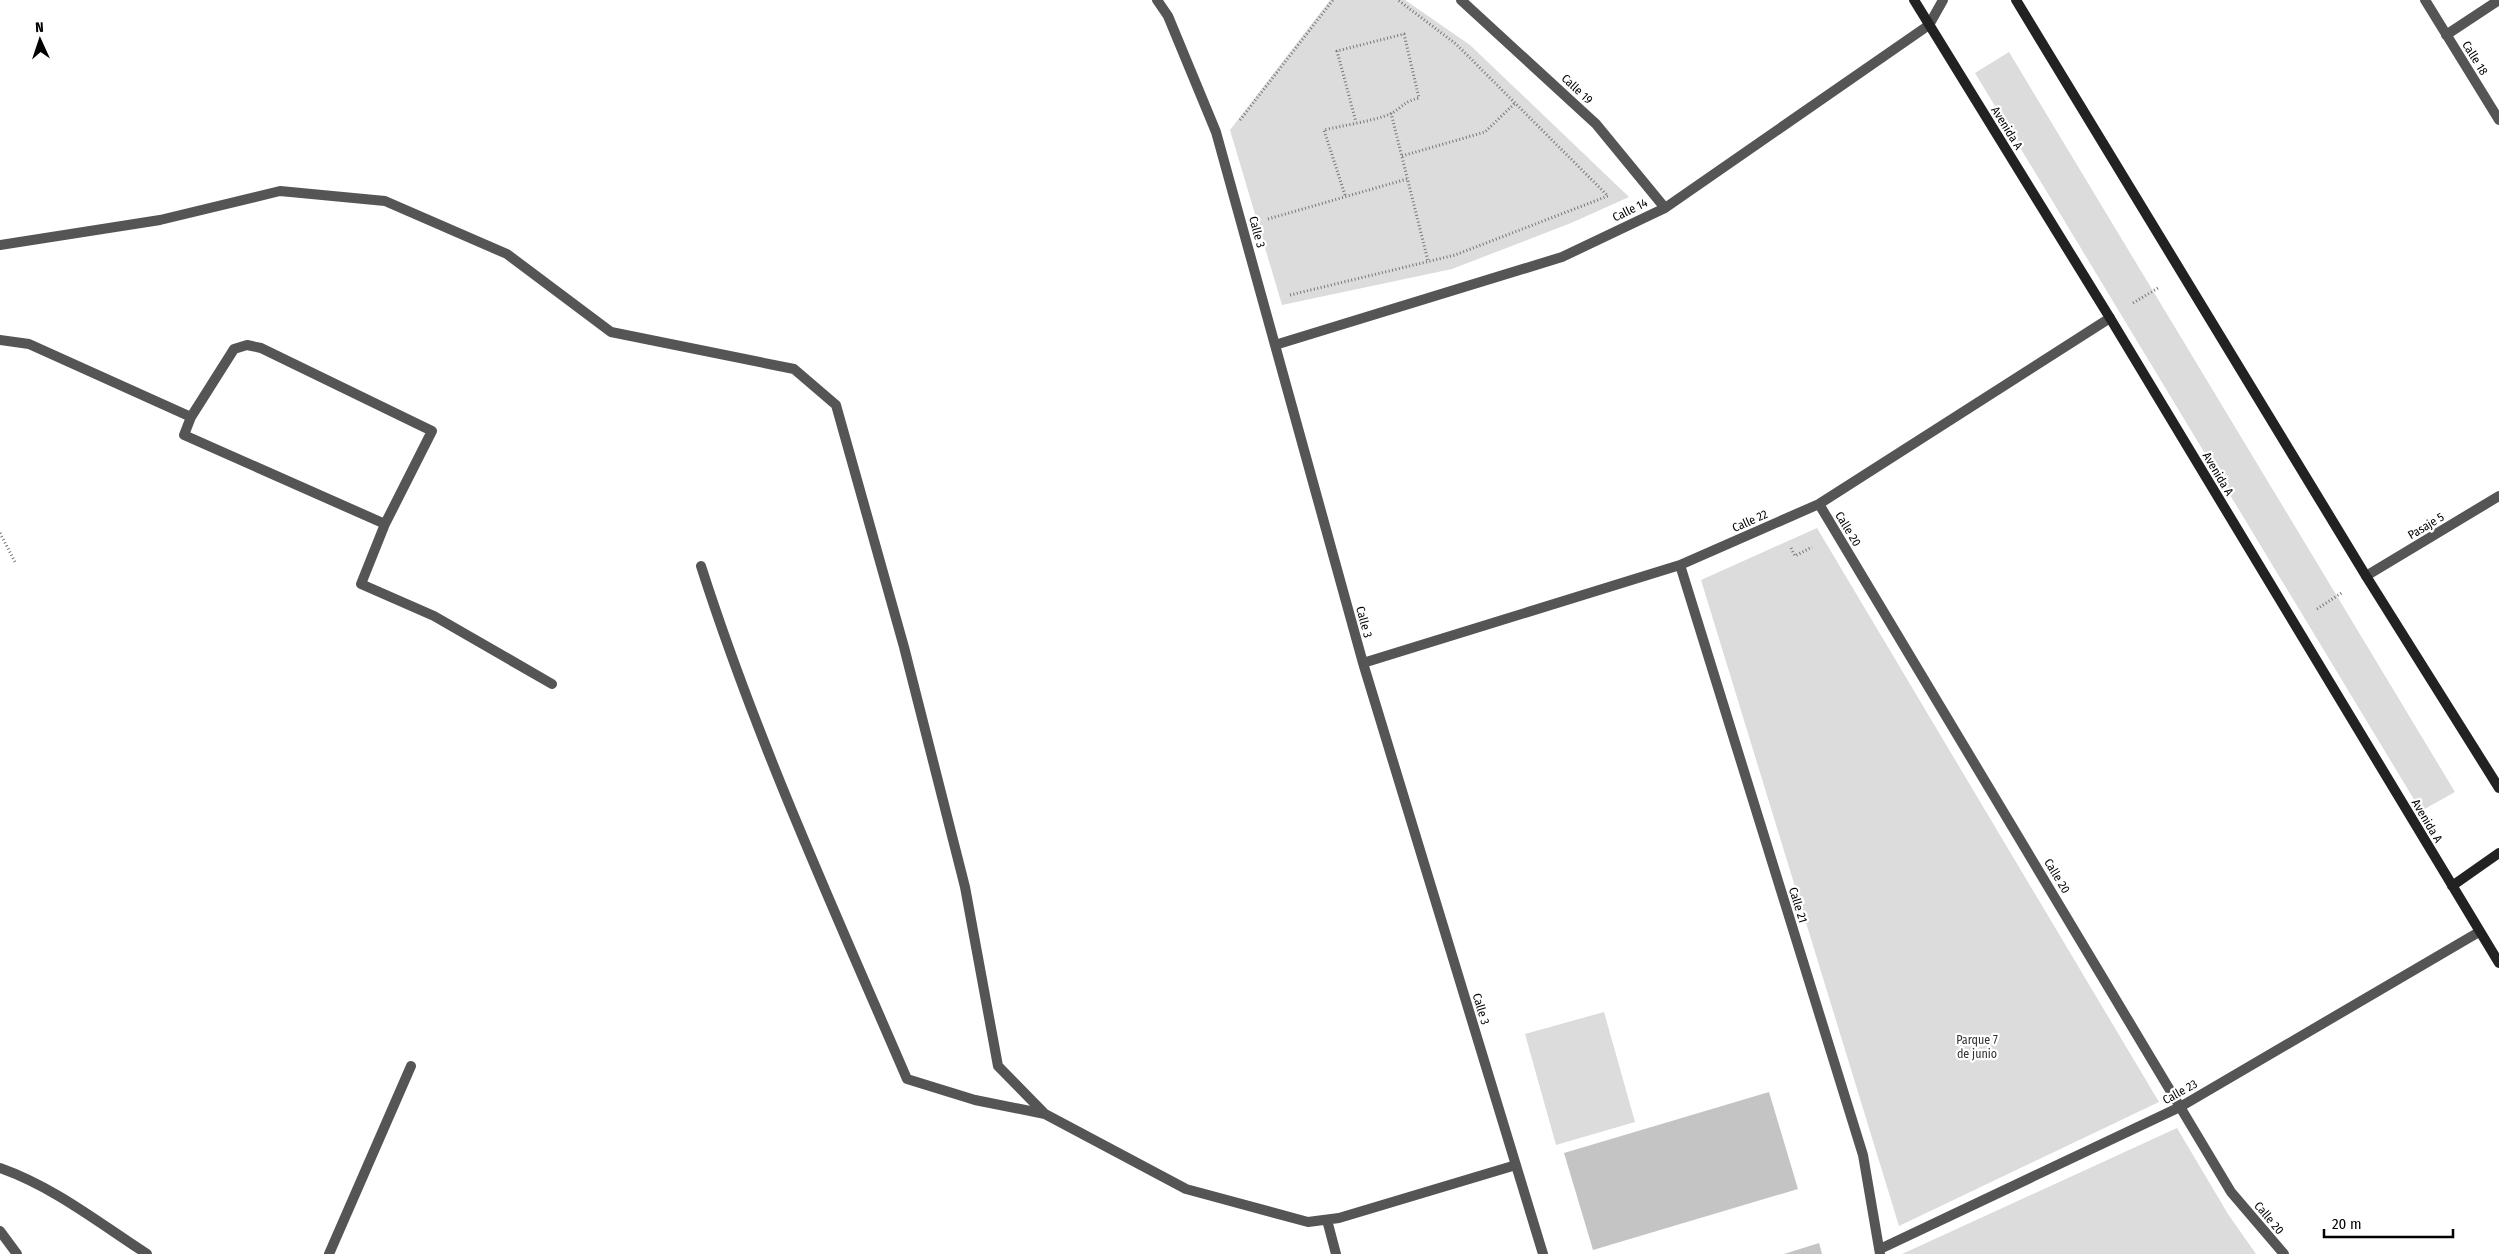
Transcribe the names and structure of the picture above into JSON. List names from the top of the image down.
{
  "streets": {
    "main road": ["Avenida A"],
    "street": [
      "Calle 18",
      "Calle 19",
      "Calle 14",
      "Calle 3",
      "Calle 22",
      "Pasaje 5",
      "Calle 20",
      "Calle 21",
      "Calle 23"
    ]
  },
  "crossings": [
    ["Calle 19", "Calle 14"],
    ["Avenida A", "Calle 14"],
    ["Avenida A", "Calle 22"],
    ["Avenida A", "Calle 23"],
    ["Calle 14", "Calle 3"],
    ["Calle 3", "Calle 22"],
    ["Calle 22", "Calle 20"],
    ["Calle 22", "Calle 21"],
    ["Calle 20", "Calle 23"],
    ["Calle 21", "Calle 23"]
  ],
  "parks": ["Parque 7 de junio"],
  "scale_bar": "20 m",
  "north": "top"
}
